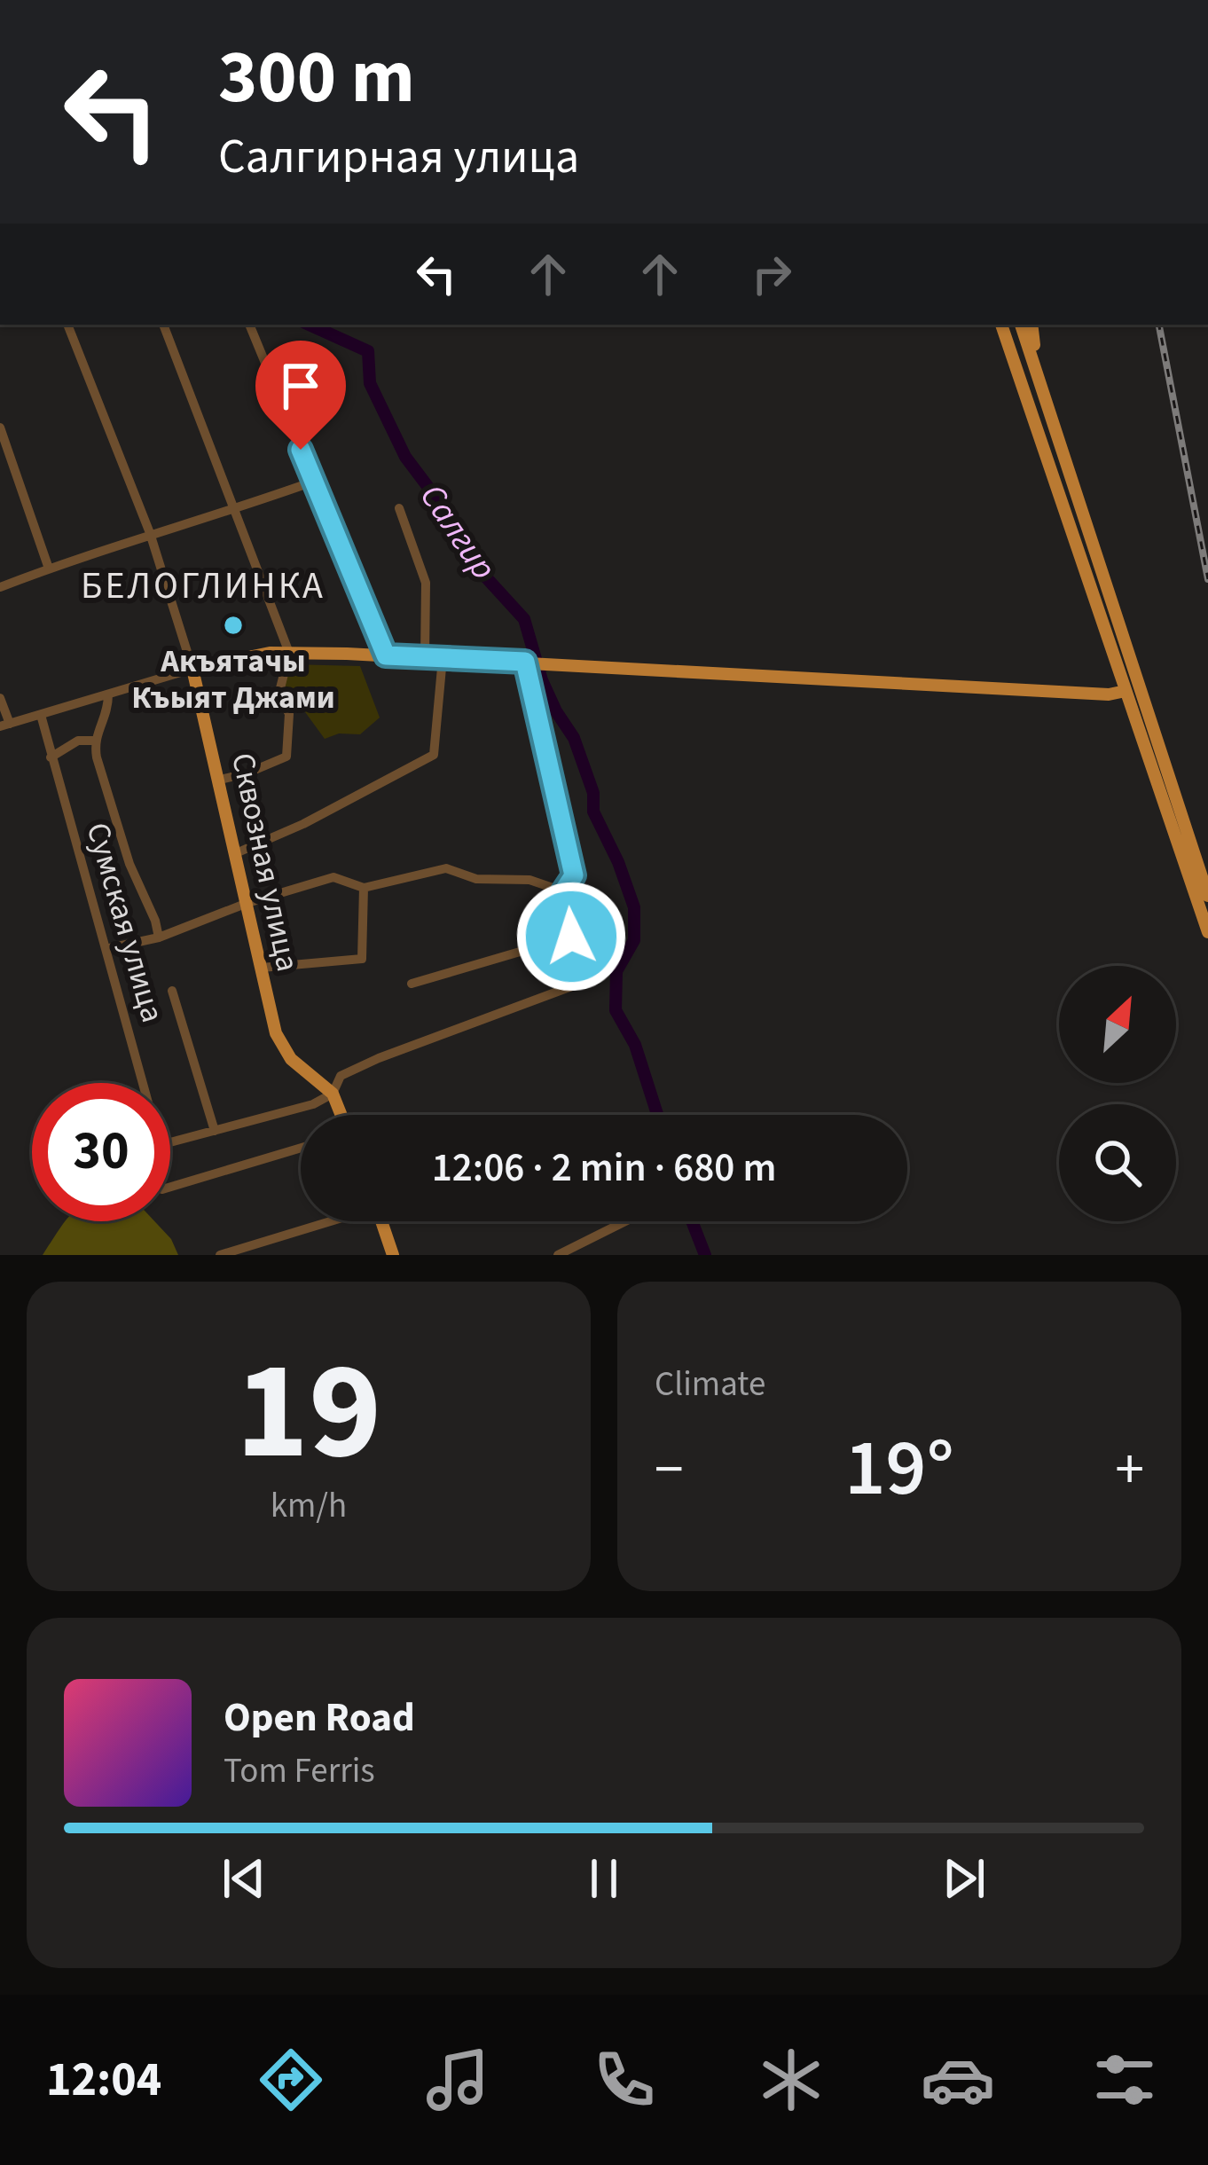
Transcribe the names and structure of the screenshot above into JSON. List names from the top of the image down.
{
  "streets": {
    "main road": ["Сквозная улица"],
    "street": ["Сумская улица"]
  },
  "districts": ["БЕЛОГЛИНКА"],
  "water": ["Салгир"],
  "places": ["Акъятачы Къыят Джами"],
  "north": "top right",
  "page": {
    "turn": ["300 m", "Салгирная улица"],
    "limit": "30",
    "trip": "12:06 · 2 min · 680 m",
    "tile": [
      ["19", "km/h"],
      "Climate"
    ],
    "heat": ["−", "19°", "+"],
    "song": ["Open Road", "Tom Ferris"],
    "tabs": "12:04"
  }
}
